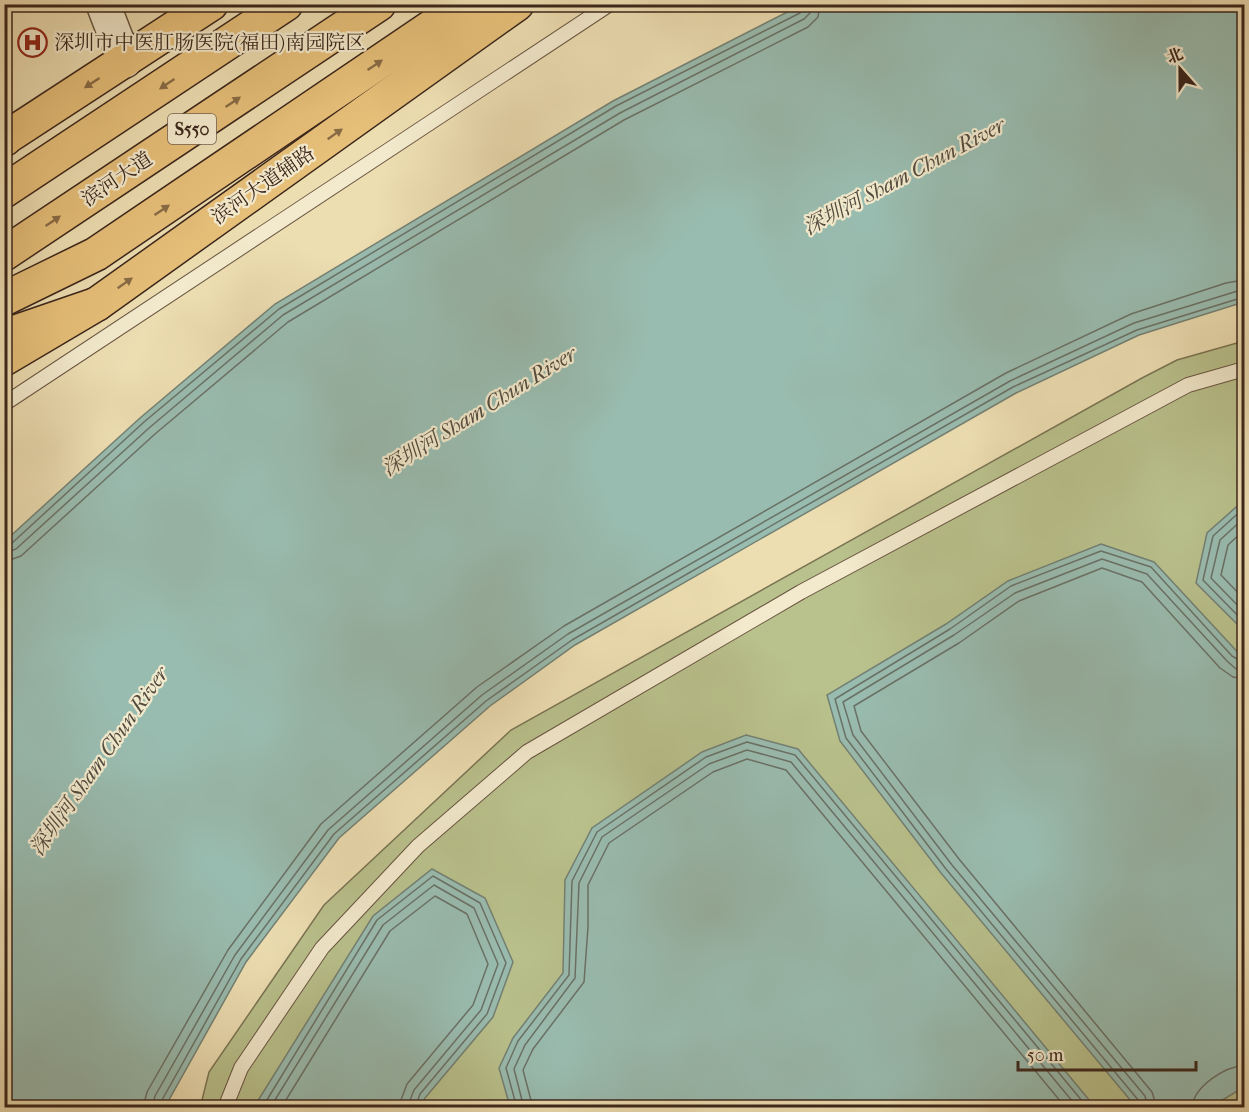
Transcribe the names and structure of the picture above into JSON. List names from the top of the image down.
{
  "streets": {
    "main road": ["S550", "滨河大道", "滨河大道辅路"]
  },
  "water": ["深圳河 Sham Chun River"],
  "places": {
    "hospital": ["深圳市中医肛肠医院(福田)南园院区"]
  },
  "scale_bar": "50 m",
  "north": "top"
}
